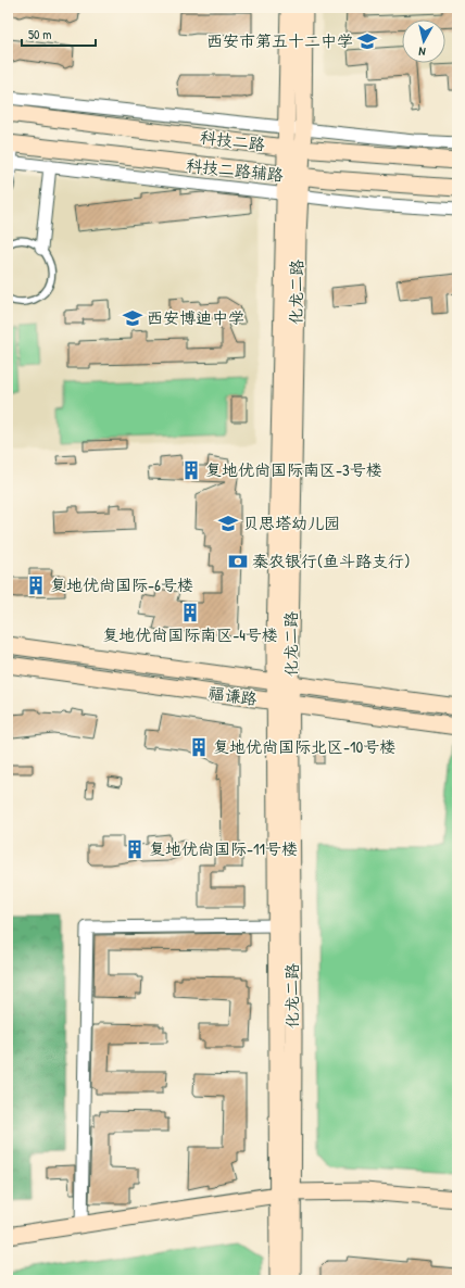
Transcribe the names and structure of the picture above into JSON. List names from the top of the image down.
{
  "streets": {
    "street": [
      "科技二路",
      "科技二路辅路",
      "化龙二路",
      "福谦路"
    ]
  },
  "crossings": [
    ["科技二路", "化龙二路"],
    ["科技二路辅路", "化龙二路"],
    ["化龙二路", "福谦路"]
  ],
  "places": {
    "school or university": ["西安市第五十二中学", "西安博迪中学", "贝思塔幼儿园"],
    "building": [
      "复地优尚国际南区-3号楼",
      "复地优尚国际-6号楼",
      "复地优尚国际南区-4号楼",
      "复地优尚国际北区-10号楼",
      "复地优尚国际-11号楼"
    ],
    "bank": ["秦农银行(鱼斗路支行)"]
  },
  "scale_bar": "50 m",
  "north": "bottom"
}
